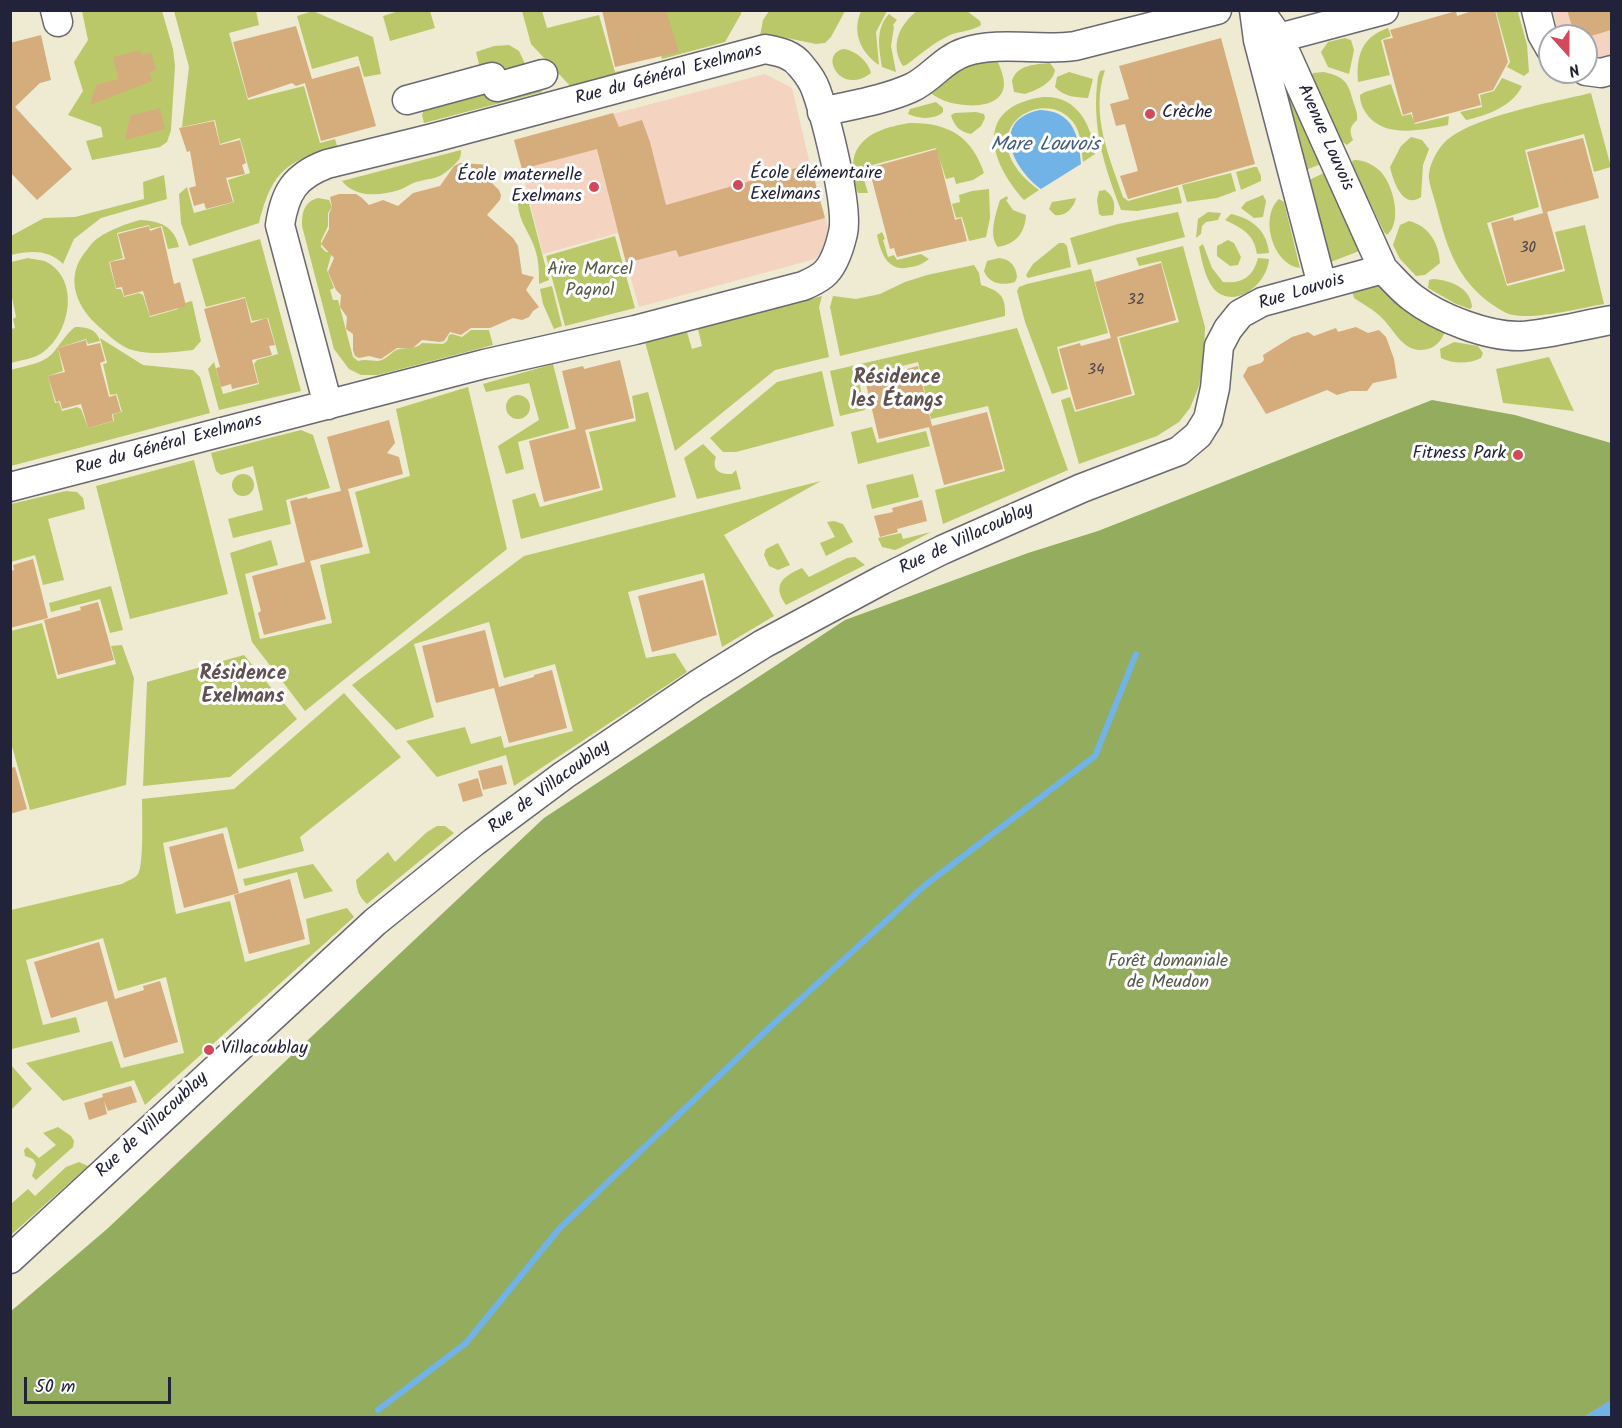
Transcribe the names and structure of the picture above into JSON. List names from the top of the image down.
{
  "streets": {
    "street": [
      "Rue du Général Exelmans",
      "Avenue Louvois",
      "Rue Louvois",
      "Rue de Villacoublay"
    ]
  },
  "crossings": [
    ["Avenue Louvois", "Rue Louvois"],
    ["Rue Louvois", "Rue de Villacoublay"]
  ],
  "districts": ["Résidence les Étangs", "Résidence Exelmans"],
  "water": ["Mare Louvois"],
  "parks": ["Aire Marcel Pagnol", "Forêt domaniale de Meudon"],
  "places": [
    "Crèche",
    "École élémentaire Exelmans",
    "École maternelle Exelmans",
    "Fitness Park",
    "Villacoublay"
  ],
  "house_numbers": ["30", "32", "34"],
  "scale_bar": "50 m",
  "north": "bottom"
}
